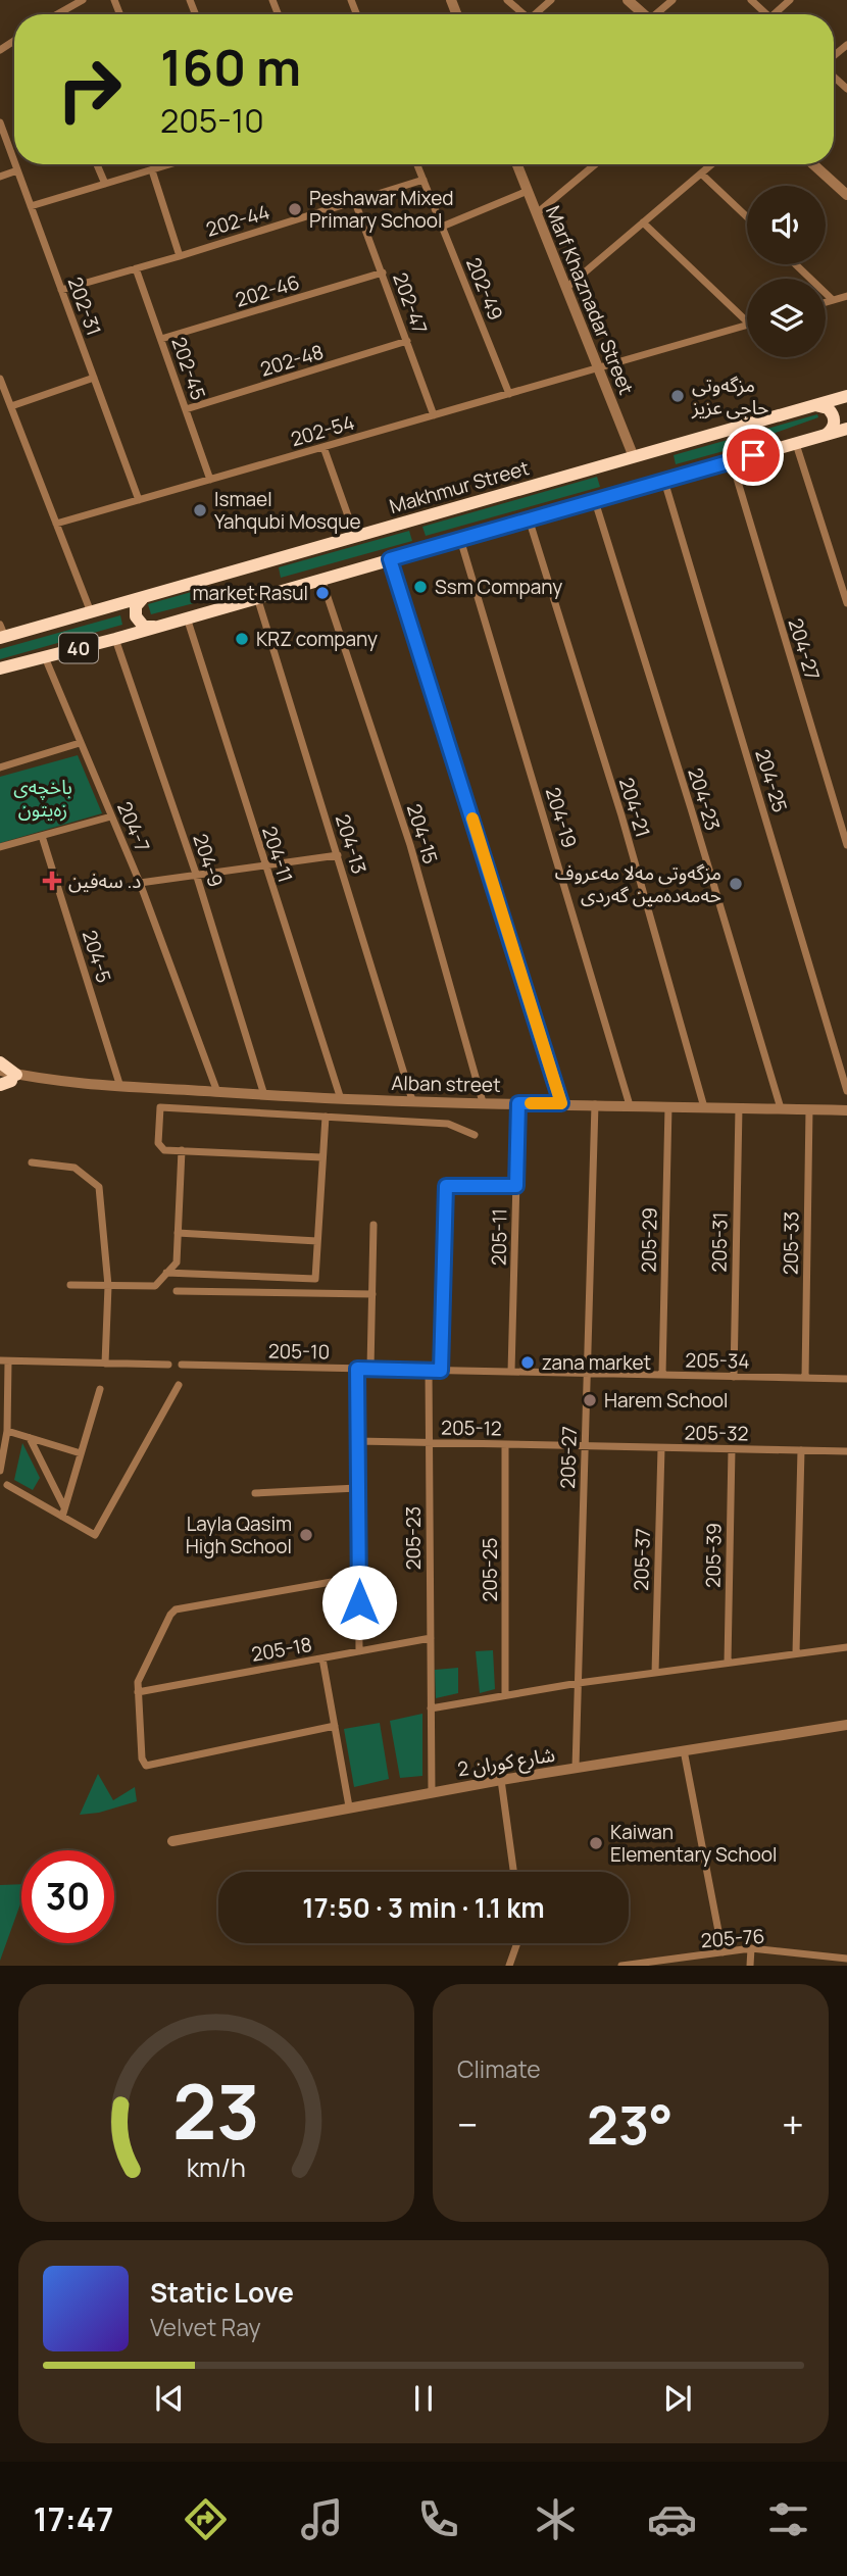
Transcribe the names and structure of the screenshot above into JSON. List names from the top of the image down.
{
  "streets": {
    "highway": ["Makhmur Street", "40"],
    "street": [
      "202-44",
      "202-49",
      "202-46",
      "Marf Khaznadar Street",
      "202-47",
      "202-31",
      "202-48",
      "202-45",
      "202-54",
      "204-27",
      "204-25",
      "204-23",
      "204-21",
      "204-19",
      "204-7",
      "204-15",
      "204-13",
      "204-11",
      "204-9",
      "204-5",
      "Alban street",
      "205-11",
      "205-29",
      "205-31",
      "205-33",
      "205-10",
      "205-34",
      "205-12",
      "205-32",
      "205-27",
      "205-23",
      "205-39",
      "205-37",
      "205-25",
      "205-18",
      "شارع كوران 2",
      "205-76"
    ]
  },
  "crossings": [
    ["202-44", "202-49"],
    ["202-44", "202-47"],
    ["202-44", "202-31"],
    ["202-44", "202-45"],
    ["202-49", "202-54"],
    ["202-46", "202-47"],
    ["202-46", "202-45"],
    ["Marf Khaznadar Street", "202-54"],
    ["Marf Khaznadar Street", "Makhmur Street"],
    ["202-47", "202-48"],
    ["202-47", "202-54"],
    ["202-31", "202-54"],
    ["202-48", "202-45"],
    ["202-45", "202-54"],
    ["40", "204-27"],
    ["40", "204-25"],
    ["40", "204-23"],
    ["40", "204-21"],
    ["40", "204-19"],
    ["40", "204-7"],
    ["40", "204-15"],
    ["40", "204-13"],
    ["40", "204-11"],
    ["40", "204-9"],
    ["204-23", "Alban street"],
    ["204-21", "Alban street"],
    ["204-19", "Alban street"],
    ["204-7", "Alban street"],
    ["204-15", "Alban street"],
    ["204-13", "Alban street"],
    ["204-11", "Alban street"],
    ["204-9", "Alban street"],
    ["204-5", "Alban street"],
    ["Alban street", "205-11"],
    ["Alban street", "205-29"],
    ["Alban street", "205-31"],
    ["Alban street", "205-33"],
    ["Alban street", "205-27"],
    ["205-11", "205-10"],
    ["205-29", "205-34"],
    ["205-31", "205-34"],
    ["205-33", "205-34"],
    ["205-10", "205-34"],
    ["205-10", "205-27"],
    ["205-10", "205-23"],
    ["205-34", "205-27"],
    ["205-12", "205-32"],
    ["205-12", "205-27"],
    ["205-12", "205-23"],
    ["205-12", "205-25"],
    ["205-32", "205-27"],
    ["205-32", "205-39"],
    ["205-32", "205-37"],
    ["205-27", "شارع كوران 2"],
    ["205-23", "205-18"],
    ["205-23", "شارع كوران 2"]
  ],
  "parks": ["باخچەی زەیتون"],
  "places": {
    "other": [
      "Peshawar Mixed Primary School",
      "مزگەوتی حاجی عزیز",
      "Ismael Yahqubi Mosque",
      "Ssm Company",
      "market Rasul",
      "KRZ company",
      "مزگەوتی مەلا مەعروف حەمەدەمین گەردی",
      "zana market",
      "Harem School",
      "Layla Qasim High School",
      "Kaiwan Elementary School"
    ],
    "health": ["د. سەفین"]
  },
  "page": {
    "turn": ["160 m", "205-10"],
    "limit": "30",
    "trip": "17:50 · 3 min · 1.1 km",
    "tile": "Climate",
    "heat": ["−", "23°", "+"],
    "song": ["Static Love", "Velvet Ray"],
    "tabs": "17:47",
    "gauge": ["23", "km/h"]
  }
}
